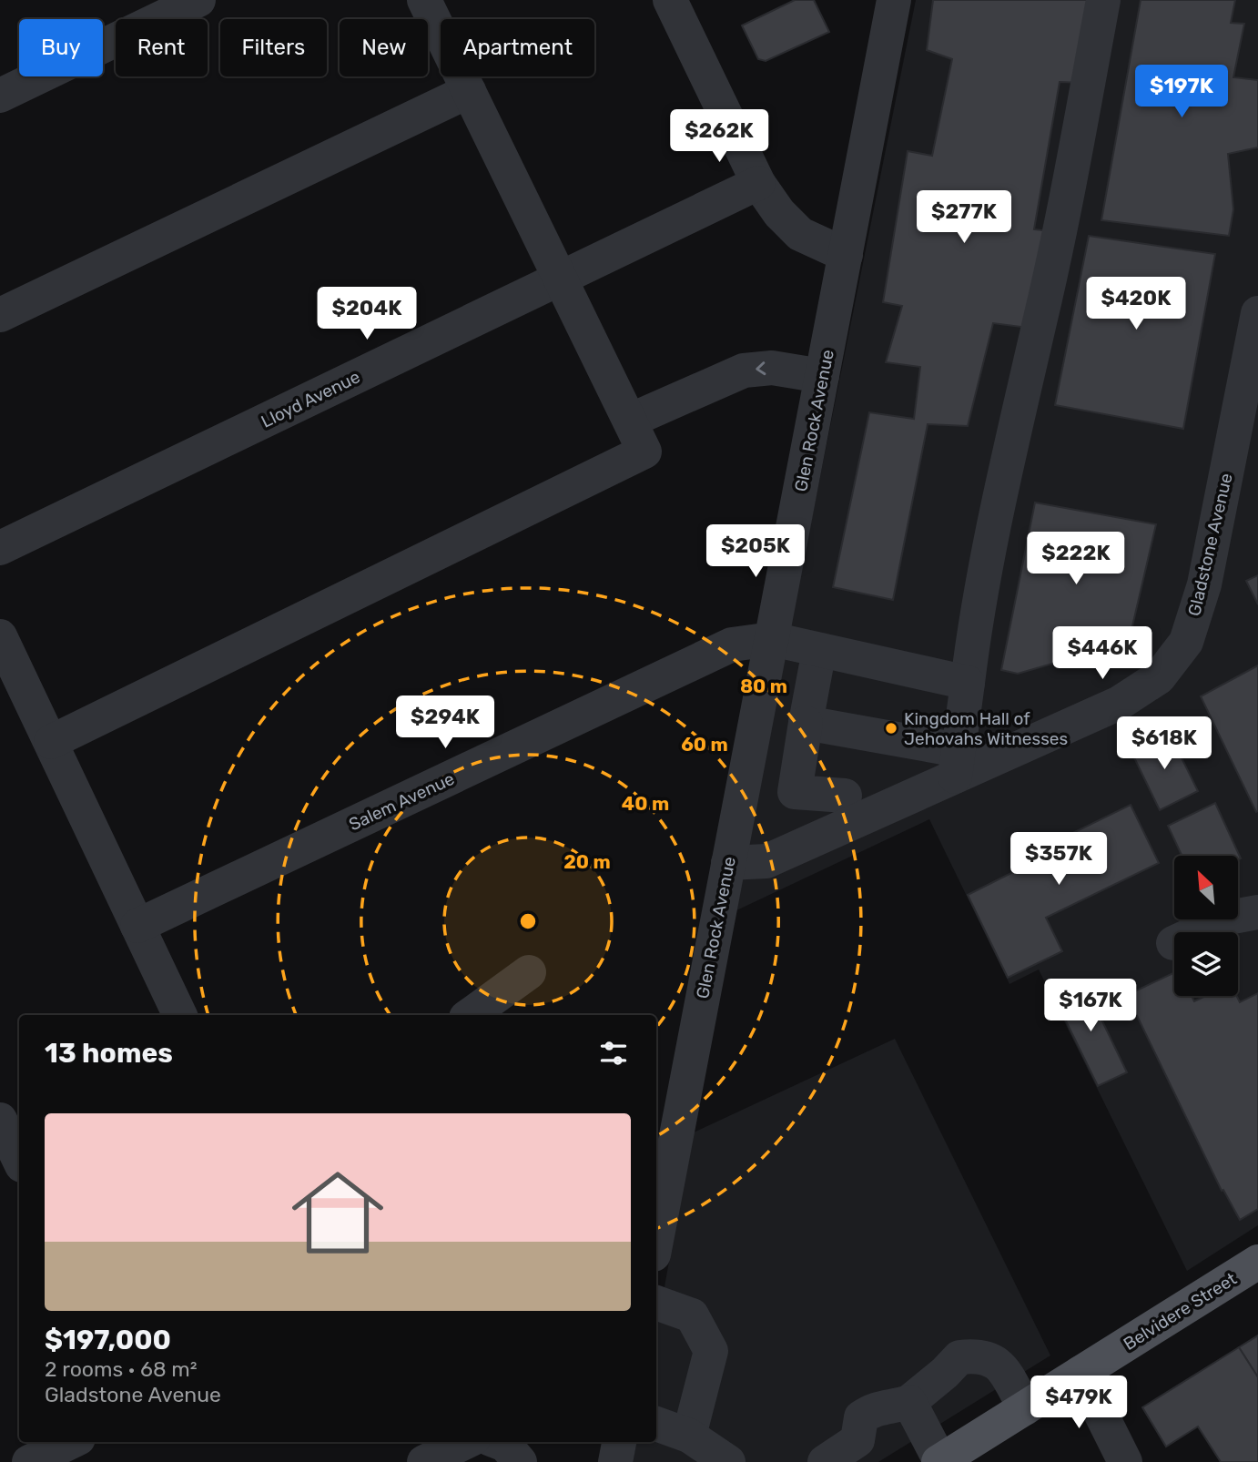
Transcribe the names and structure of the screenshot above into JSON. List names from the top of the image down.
{
  "streets": {
    "main road": ["Belvidere Street"],
    "street": [
      "Lloyd Avenue",
      "Glen Rock Avenue",
      "Gladstone Avenue",
      "Salem Avenue"
    ]
  },
  "crossings": [
    ["Glen Rock Avenue", "Gladstone Avenue"],
    ["Glen Rock Avenue", "Salem Avenue"]
  ],
  "places": ["Kingdom Hall of Jehovahs Witnesses"],
  "north": "top left",
  "page": {
    "chip": [
      "Buy",
      "Rent",
      "Filters",
      "New",
      "Apartment"
    ],
    "price": [
      "$197K",
      "$262K",
      "$277K",
      "$420K",
      "$204K",
      "$205K",
      "$222K",
      "$446K",
      "$294K",
      "$618K",
      "$357K",
      "$167K",
      "$479K"
    ],
    "heading": "13 homes",
    "list": [
      {
        "name": "$197,000",
        "note": "2 rooms · 68 m² · Gladstone Avenue"
      }
    ]
  },
  "rings": [
    "80 m",
    "60 m",
    "40 m",
    "20 m"
  ]
}
